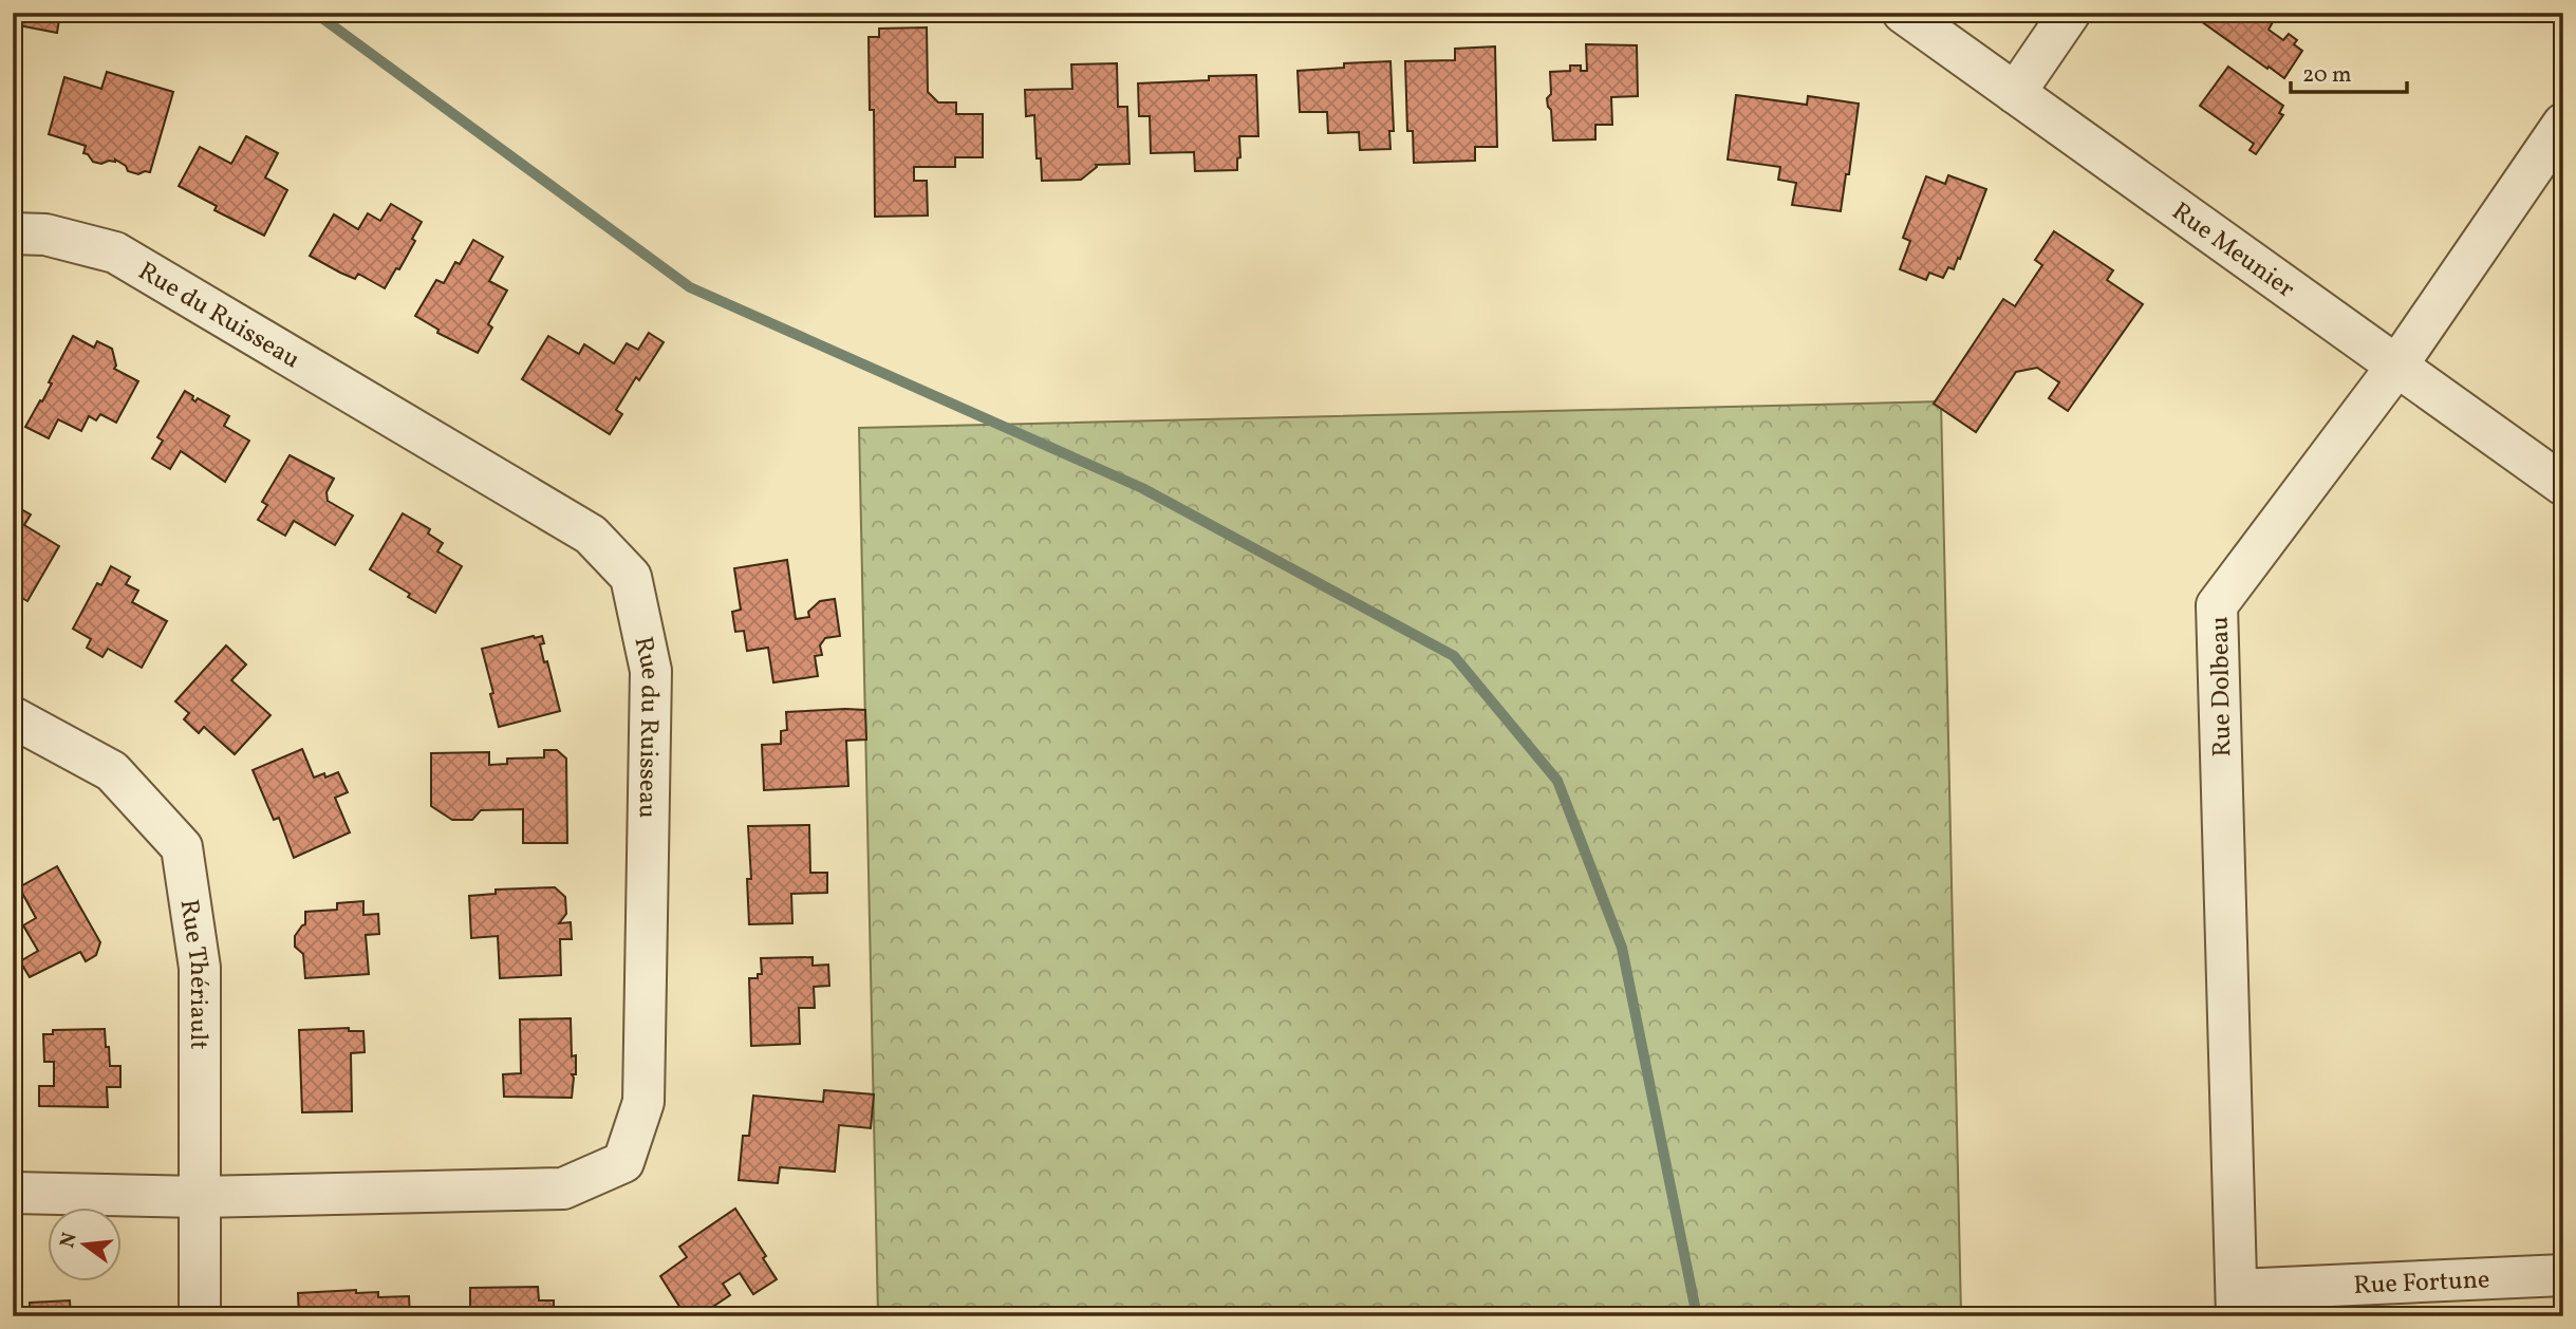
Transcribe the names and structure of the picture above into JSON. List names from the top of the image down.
{
  "streets": {
    "street": [
      "Rue Meunier",
      "Rue du Ruisseau",
      "Rue Dolbeau",
      "Rue Thériault",
      "Rue Fortune"
    ]
  },
  "crossings": [
    ["Rue Meunier", "Rue Dolbeau"],
    ["Rue du Ruisseau", "Rue Thériault"],
    ["Rue Dolbeau", "Rue Fortune"]
  ],
  "scale_bar": "20 m",
  "north": "left"
}
